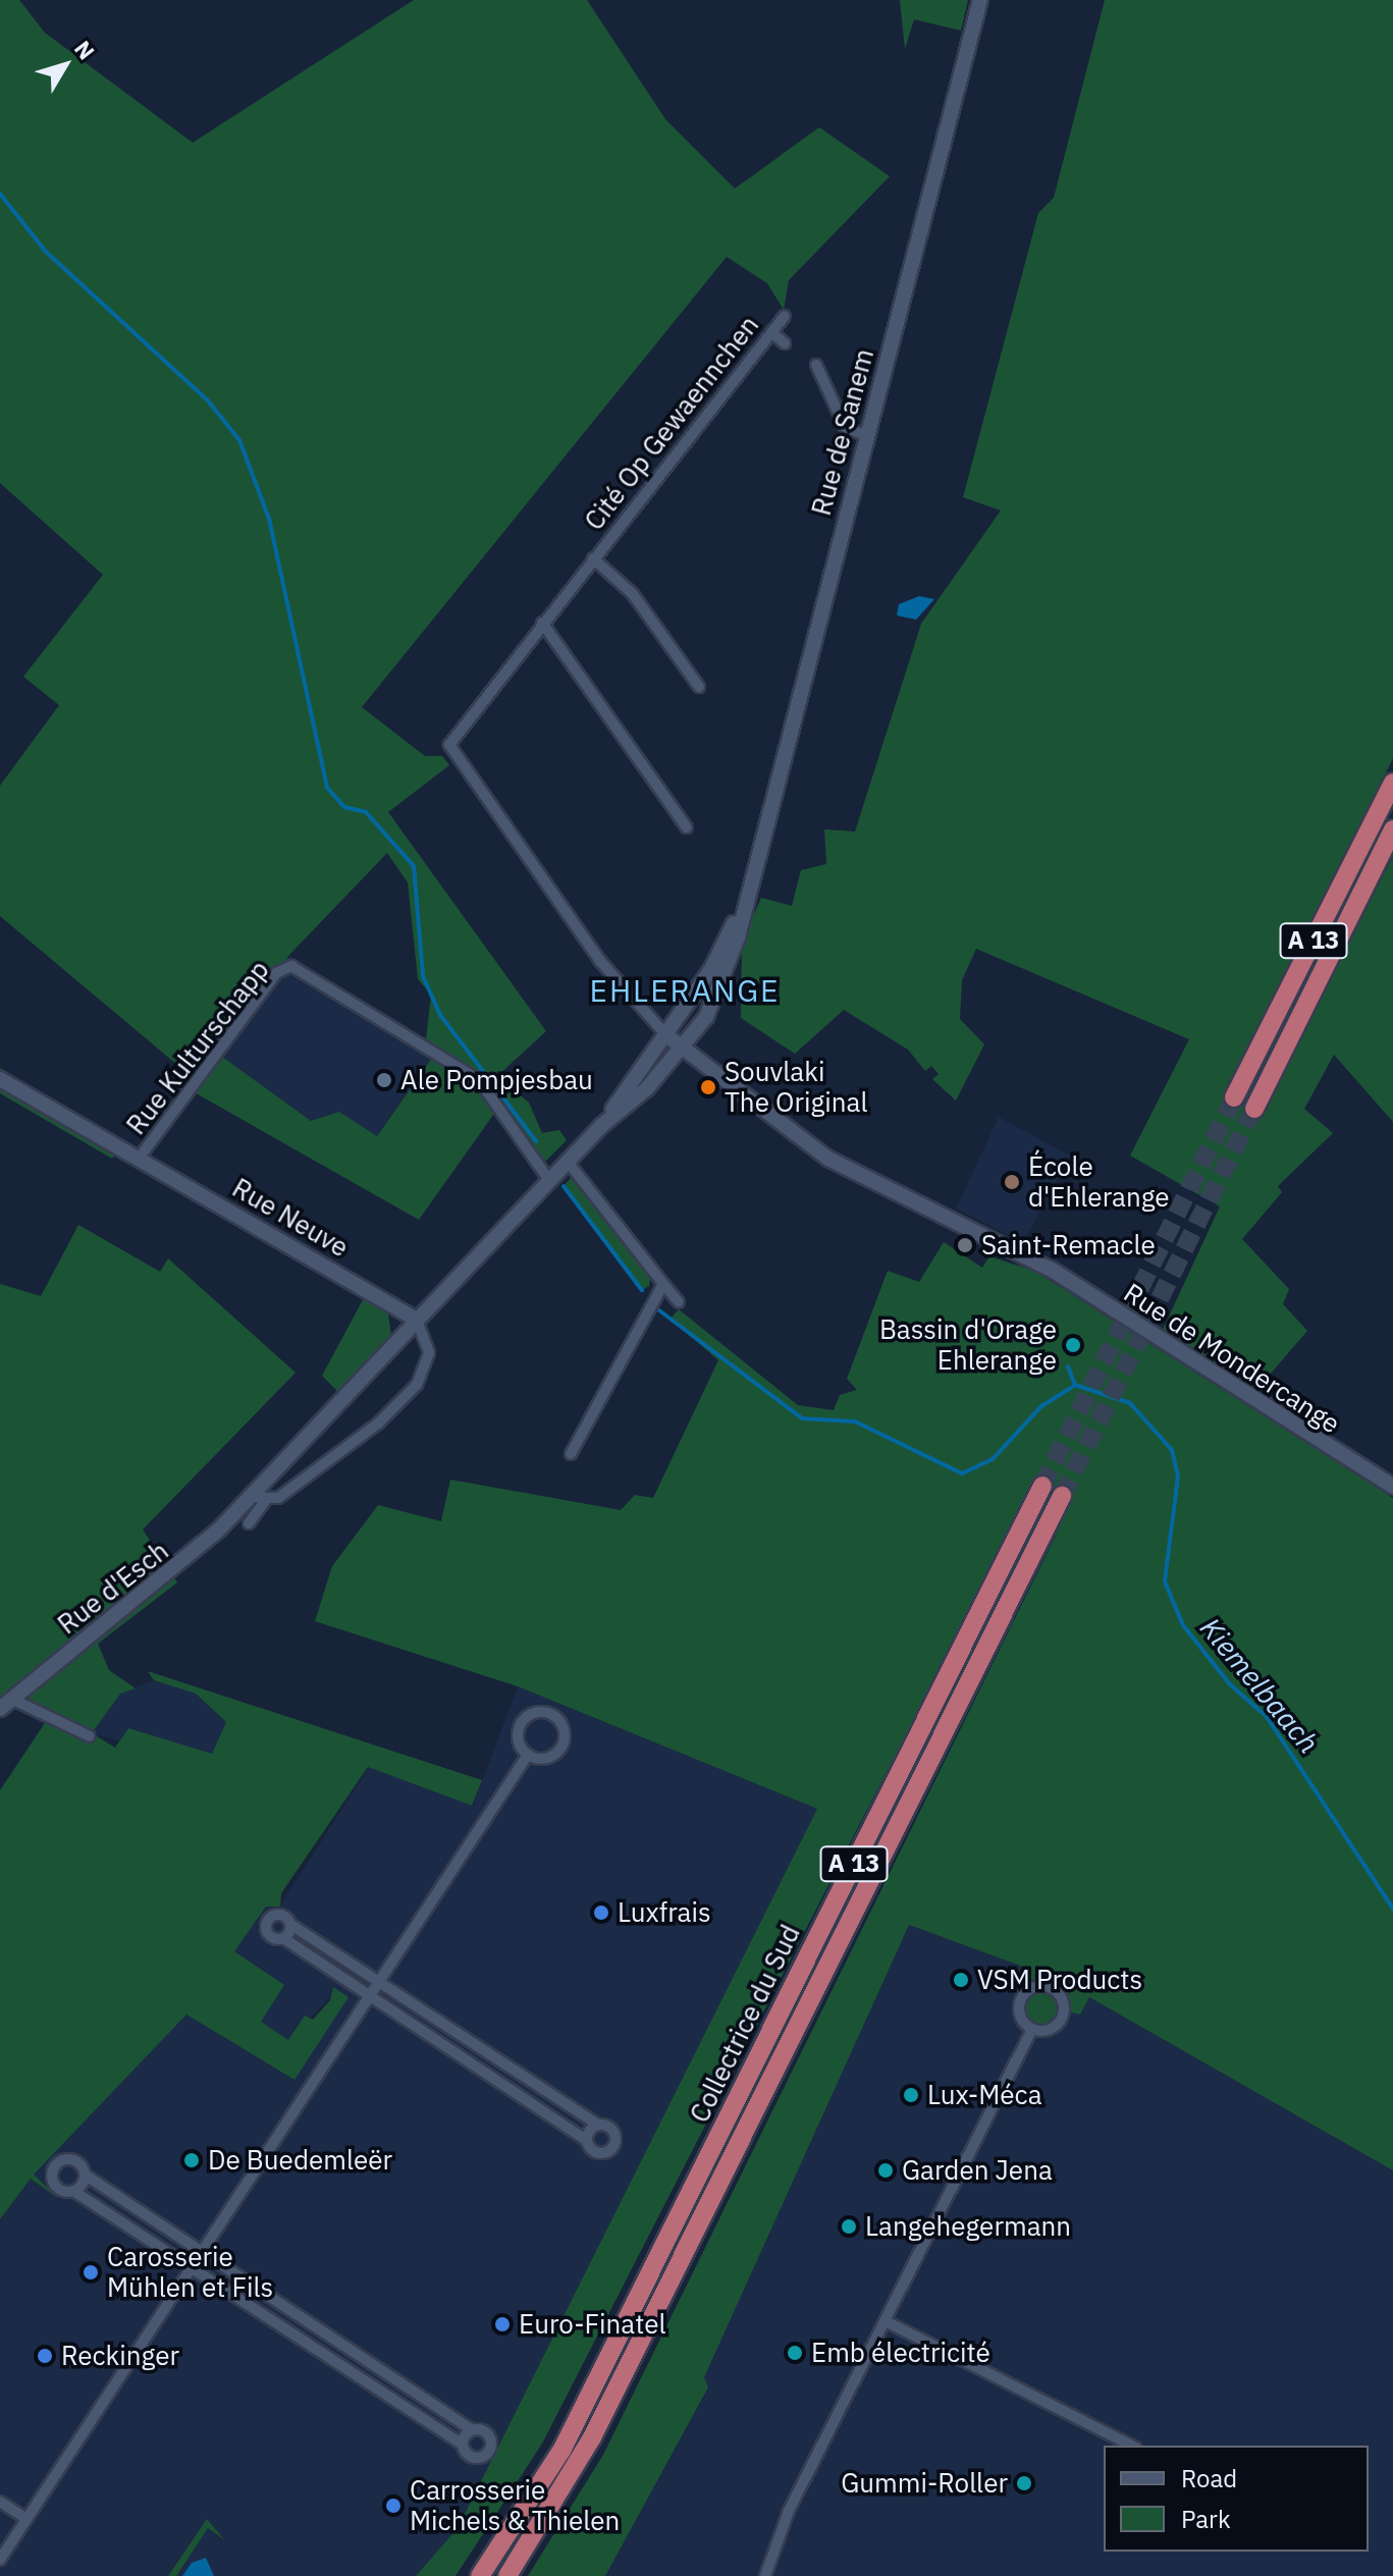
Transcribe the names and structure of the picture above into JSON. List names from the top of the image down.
{
  "streets": {
    "highway": ["A 13", "Collectrice du Sud"],
    "main road": [
      "Rue de Sanem",
      "Rue Neuve",
      "Rue de Mondercange",
      "Rue d'Esch"
    ],
    "street": ["Cité Op Gewaennchen", "Rue Kulturschapp"]
  },
  "crossings": [
    ["Cité Op Gewaennchen", "Rue de Sanem"],
    ["Cité Op Gewaennchen", "Rue de Mondercange"],
    ["Cité Op Gewaennchen", "Rue d'Esch"],
    ["Rue de Sanem", "Rue de Mondercange"],
    ["Rue de Sanem", "Rue d'Esch"],
    ["A 13", "Collectrice du Sud"],
    ["Rue Kulturschapp", "Rue Neuve"],
    ["Rue Kulturschapp", "Rue d'Esch"],
    ["Rue Neuve", "Rue d'Esch"],
    ["Rue de Mondercange", "Rue d'Esch"]
  ],
  "districts": ["EHLERANGE"],
  "water": ["Kiemelbaach"],
  "places": [
    "Ale Pompjesbau",
    "Souvlaki The Original",
    "École d'Ehlerange",
    "Saint-Remacle",
    "Bassin d'Orage Ehlerange",
    "Luxfrais",
    "VSM Products",
    "Lux-Méca",
    "De Buedemleër",
    "Garden Jena",
    "Langehegermann",
    "Carosserie Mühlen et Fils",
    "Euro-Finatel",
    "Emb électricité",
    "Reckinger",
    "Gummi-Roller",
    "Carrosserie Michels & Thielen"
  ],
  "legend": ["Road", "Park"],
  "north": "top right"
}
